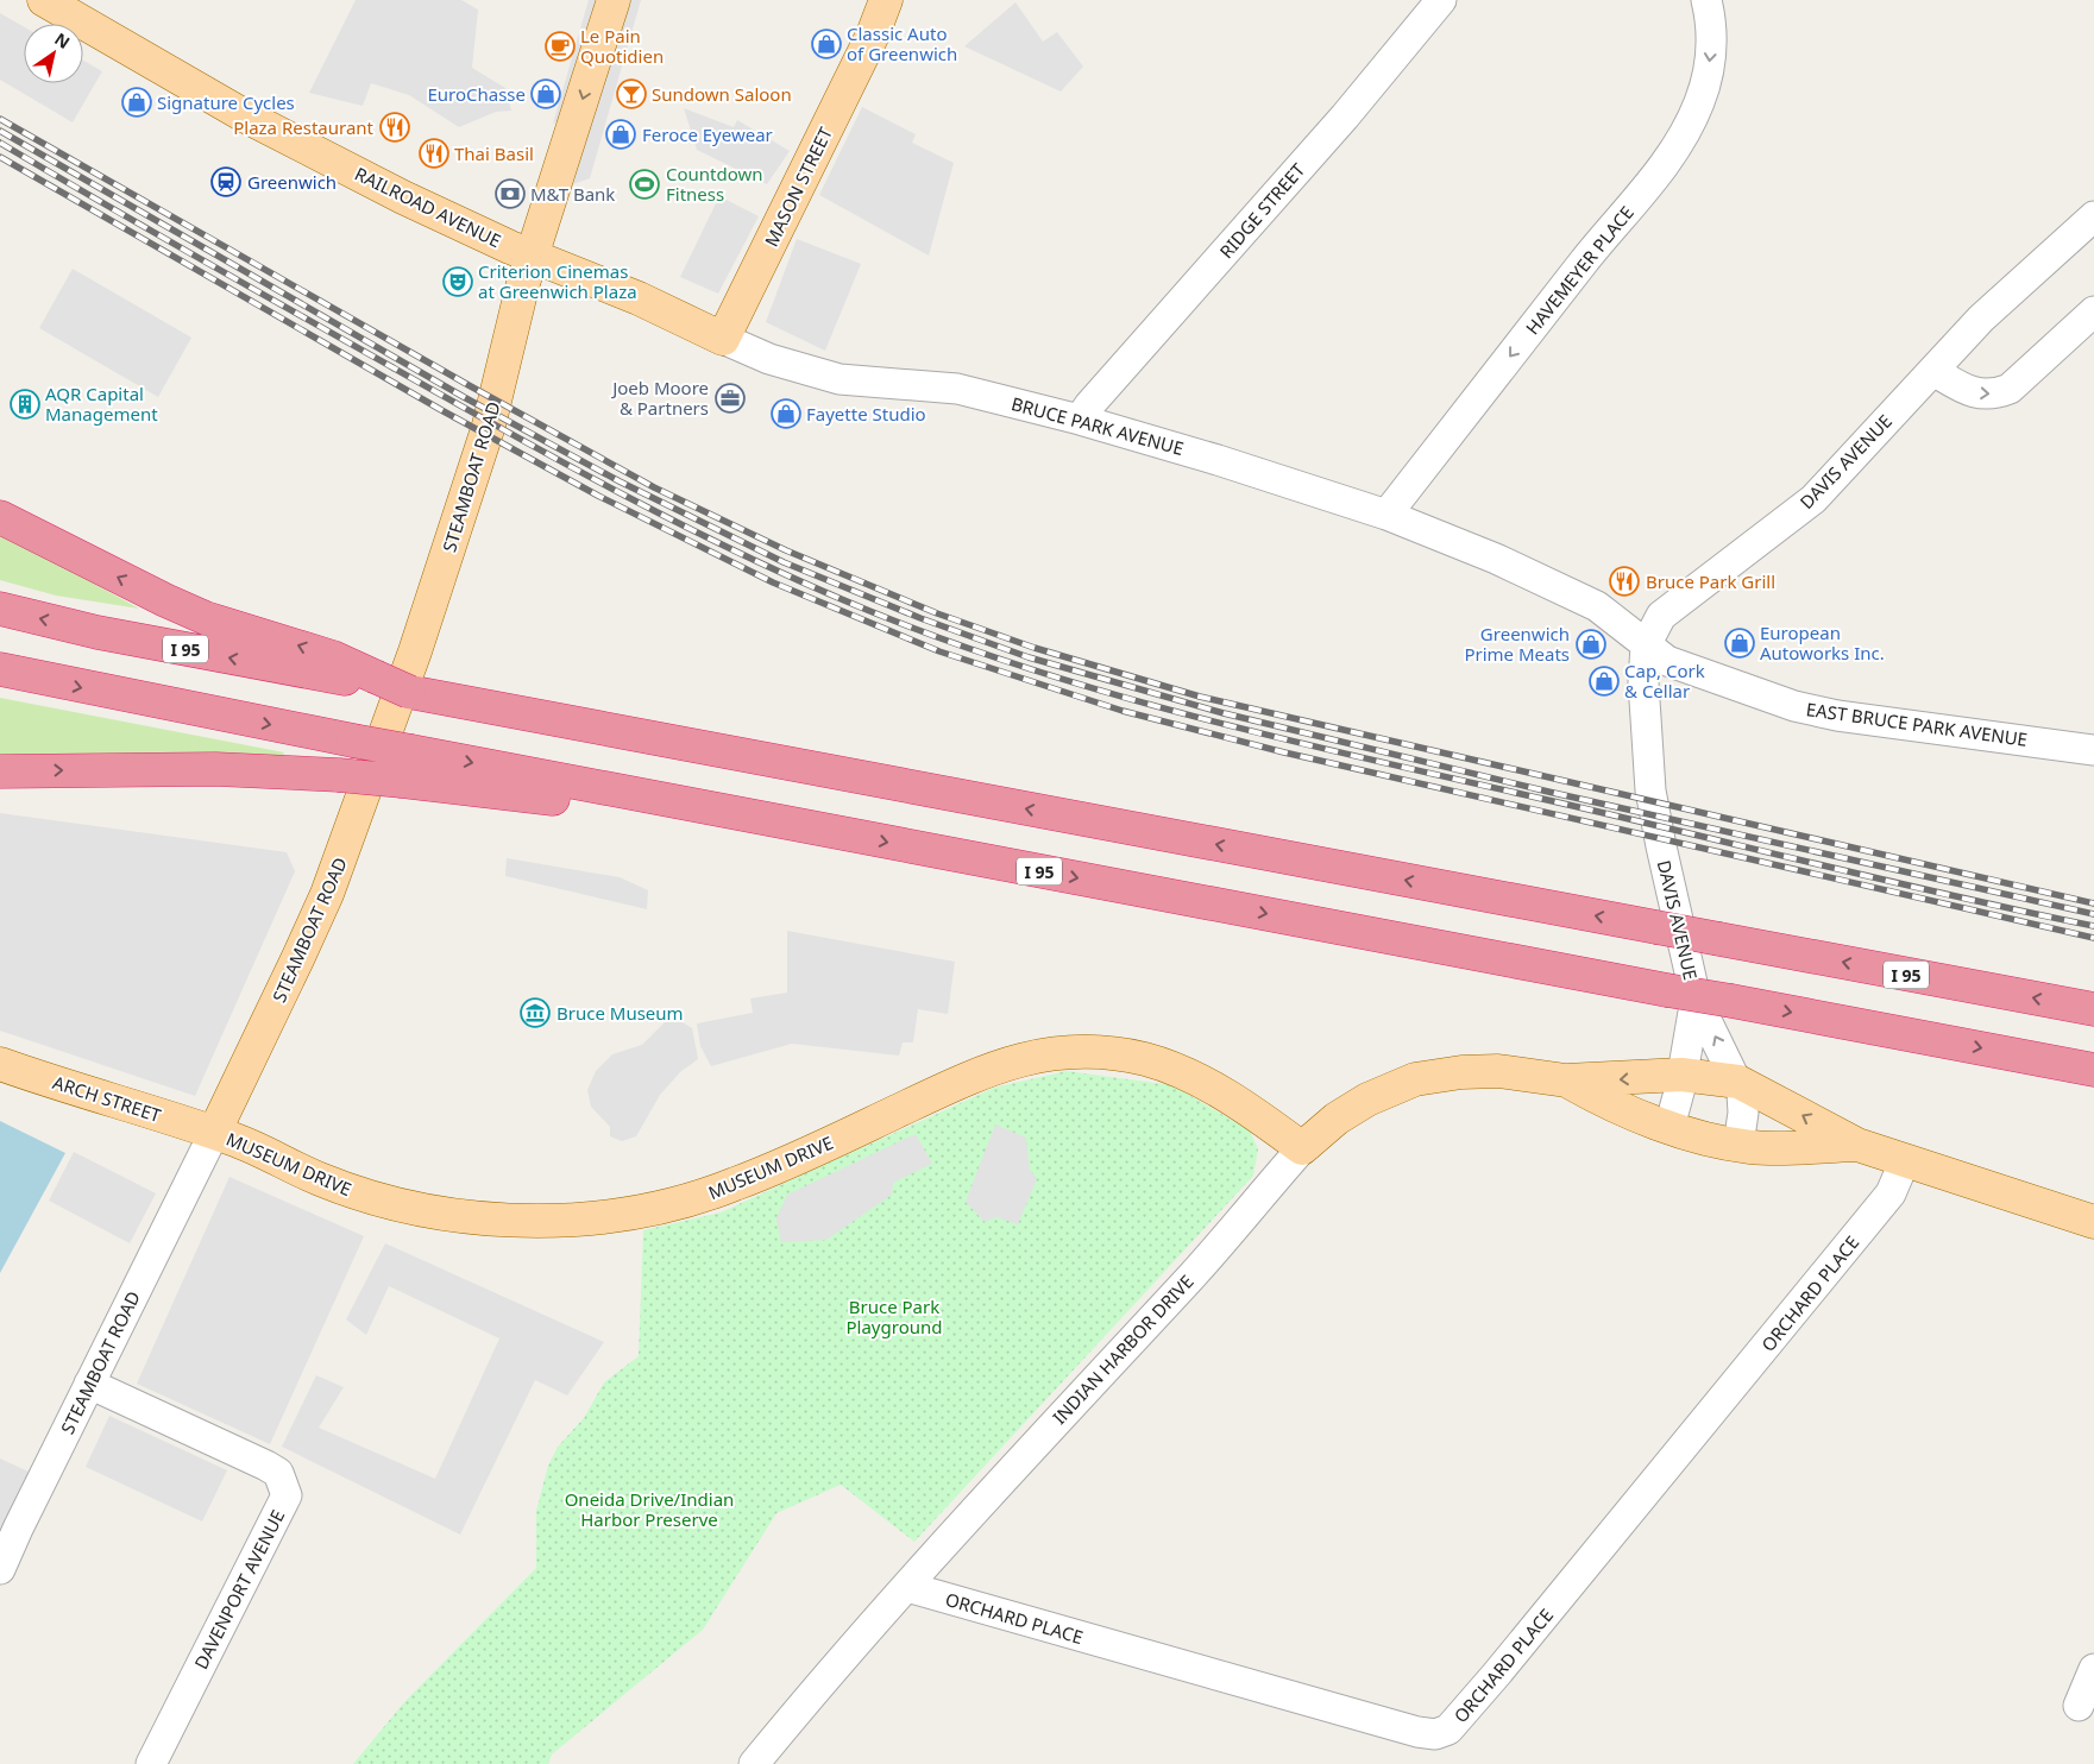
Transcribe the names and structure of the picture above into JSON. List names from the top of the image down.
{
  "streets": {
    "highway": ["I 95"],
    "main road": [
      "MASON STREET",
      "RAILROAD AVENUE",
      "BRUCE PARK AVENUE",
      "STEAMBOAT ROAD",
      "ARCH STREET",
      "MUSEUM DRIVE",
      "INDIAN HARBOR DRIVE"
    ],
    "street": [
      "RIDGE STREET",
      "HAVEMEYER PLACE",
      "DAVIS AVENUE",
      "EAST BRUCE PARK AVENUE",
      "ORCHARD PLACE",
      "DAVENPORT AVENUE"
    ]
  },
  "crossings": [
    ["MASON STREET", "BRUCE PARK AVENUE"],
    ["RAILROAD AVENUE", "BRUCE PARK AVENUE"],
    ["RAILROAD AVENUE", "STEAMBOAT ROAD"],
    ["RIDGE STREET", "BRUCE PARK AVENUE"],
    ["HAVEMEYER PLACE", "BRUCE PARK AVENUE"],
    ["BRUCE PARK AVENUE", "DAVIS AVENUE"],
    ["BRUCE PARK AVENUE", "STEAMBOAT ROAD"],
    ["BRUCE PARK AVENUE", "EAST BRUCE PARK AVENUE"],
    ["DAVIS AVENUE", "I 95"],
    ["DAVIS AVENUE", "EAST BRUCE PARK AVENUE"],
    ["DAVIS AVENUE", "INDIAN HARBOR DRIVE"],
    ["STEAMBOAT ROAD", "ARCH STREET"],
    ["STEAMBOAT ROAD", "MUSEUM DRIVE"],
    ["STEAMBOAT ROAD", "DAVENPORT AVENUE"],
    ["ARCH STREET", "MUSEUM DRIVE"],
    ["MUSEUM DRIVE", "INDIAN HARBOR DRIVE"],
    ["ORCHARD PLACE", "INDIAN HARBOR DRIVE"]
  ],
  "one_way": ["HAVEMEYER PLACE"],
  "parks": ["Bruce Park Playground", "Oneida Drive/Indian Harbor Preserve"],
  "places": {
    "shop": [
      "Classic Auto of Greenwich",
      "EuroChasse",
      "Signature Cycles",
      "Feroce Eyewear",
      "Fayette Studio",
      "European Autoworks Inc.",
      "Greenwich Prime Meats",
      "Cap, Cork & Cellar"
    ],
    "cafe": ["Le Pain Quotidien"],
    "bar": ["Sundown Saloon"],
    "restaurant": ["Plaza Restaurant", "Thai Basil", "Bruce Park Grill"],
    "station": ["Greenwich"],
    "sports": ["Countdown Fitness"],
    "bank": ["M&T Bank"],
    "theatre": ["Criterion Cinemas at Greenwich Plaza"],
    "office": ["Joeb Moore & Partners"],
    "building": ["AQR Capital Management"],
    "museum": ["Bruce Museum"]
  },
  "north": "top right"
}
